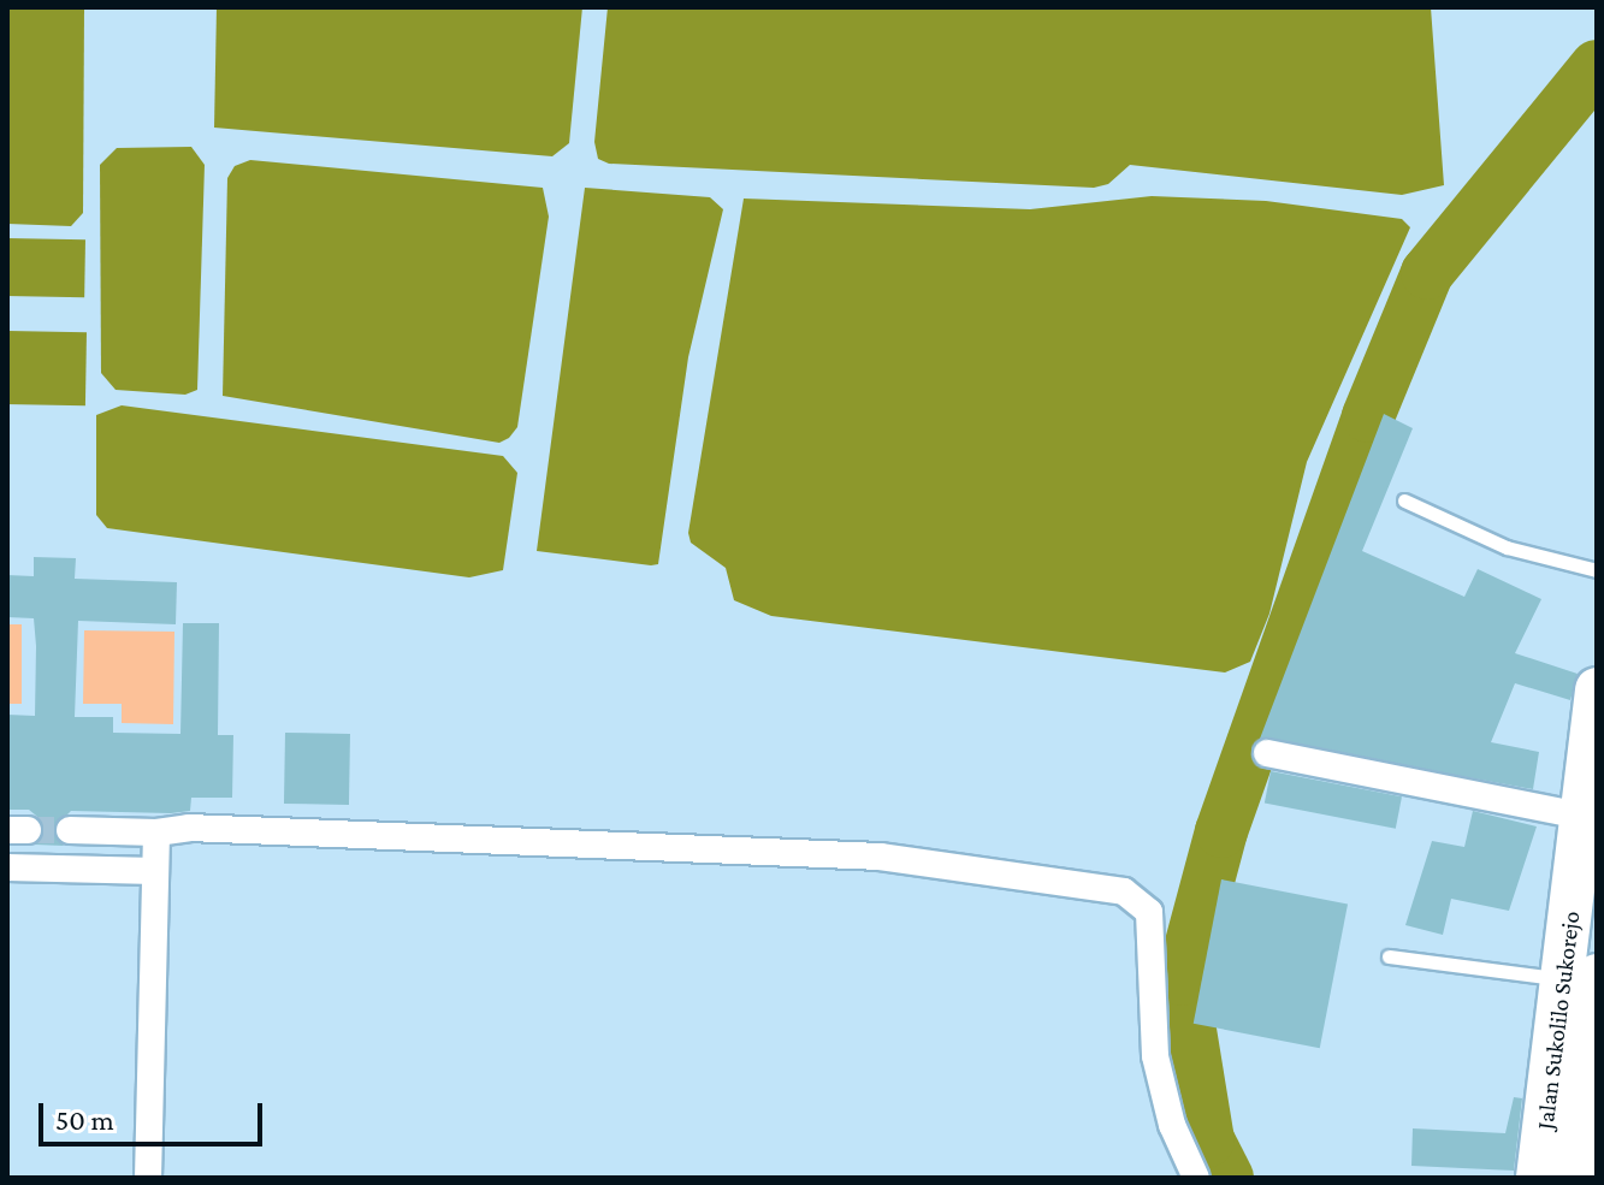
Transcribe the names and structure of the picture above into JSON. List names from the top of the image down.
{
  "streets": {
    "main road": ["Jalan Sukolilo Sukorejo"]
  },
  "scale_bar": "50 m"
}
